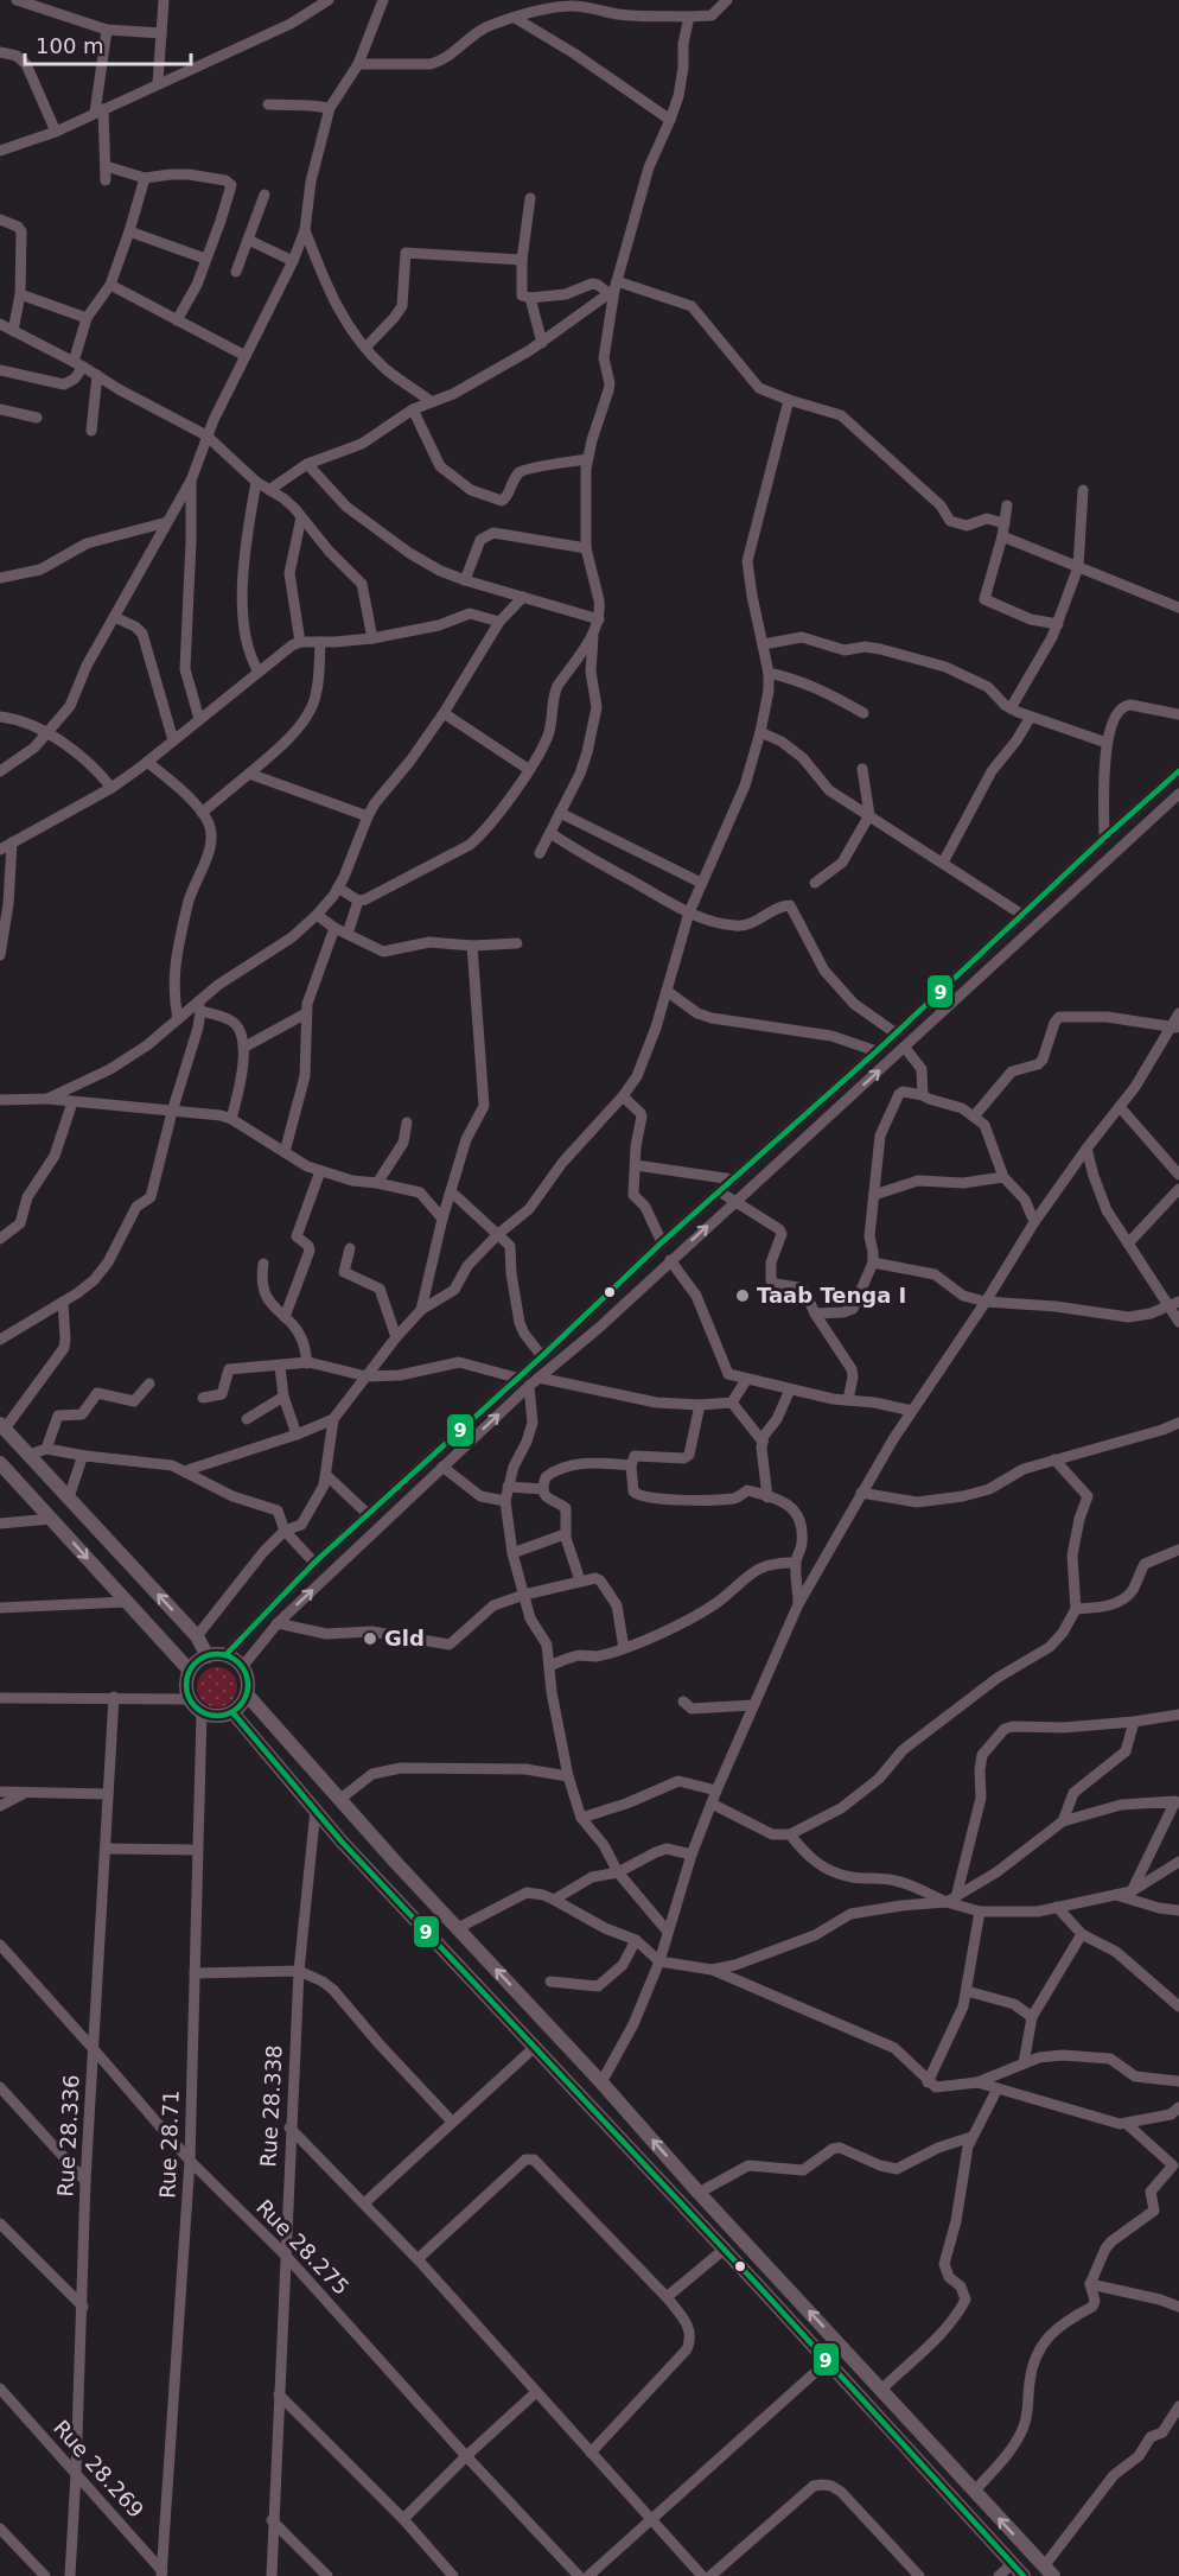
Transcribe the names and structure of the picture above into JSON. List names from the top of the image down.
{
  "streets": {
    "street": [
      "Rue 28.338",
      "Rue 28.336",
      "Rue 28.71",
      "Rue 28.275",
      "Rue 28.269"
    ]
  },
  "crossings": [
    ["Rue 28.338", "Rue 28.275"],
    ["Rue 28.336", "Rue 28.275"],
    ["Rue 28.336", "Rue 28.269"],
    ["Rue 28.71", "Rue 28.275"],
    ["Rue 28.71", "Rue 28.269"]
  ],
  "places": ["Taab Tenga I", "Gld"],
  "lines": ["transit line 9"],
  "scale_bar": "100 m"
}
